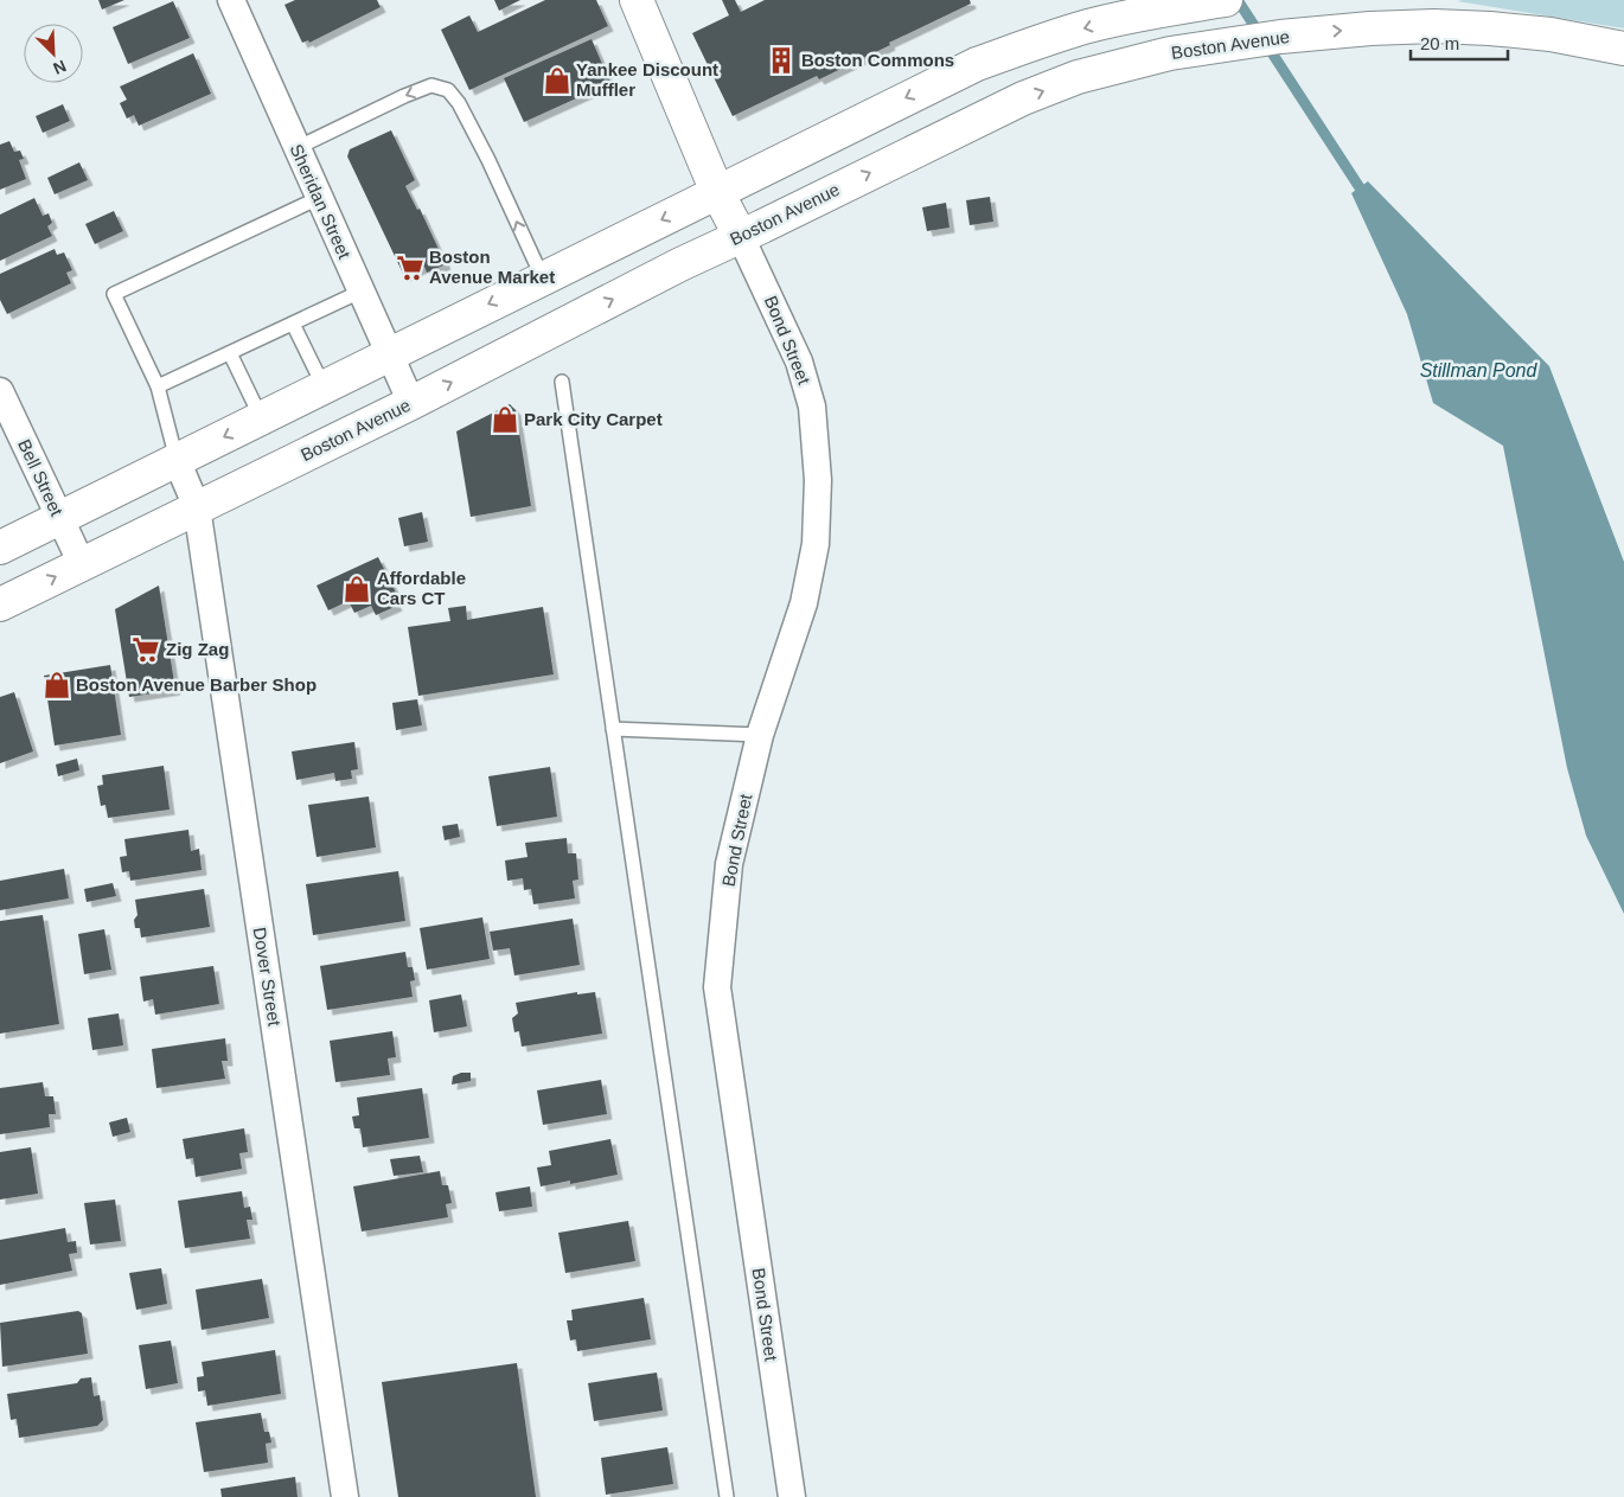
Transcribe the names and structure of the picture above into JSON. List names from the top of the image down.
{
  "streets": {
    "main road": ["Boston Avenue"],
    "street": [
      "Sheridan Street",
      "Bond Street",
      "Bell Street",
      "Dover Street"
    ]
  },
  "crossings": [
    ["Boston Avenue", "Sheridan Street"],
    ["Boston Avenue", "Bond Street"],
    ["Boston Avenue", "Bell Street"],
    ["Boston Avenue", "Dover Street"]
  ],
  "water": ["Stillman Pond"],
  "places": {
    "building": ["Boston Commons"],
    "shop": [
      "Yankee Discount Muffler",
      "Park City Carpet",
      "Affordable Cars CT",
      "Boston Avenue Barber Shop"
    ],
    "supermarket": ["Boston Avenue Market", "Zig Zag"]
  },
  "scale_bar": "20 m",
  "north": "bottom right"
}
